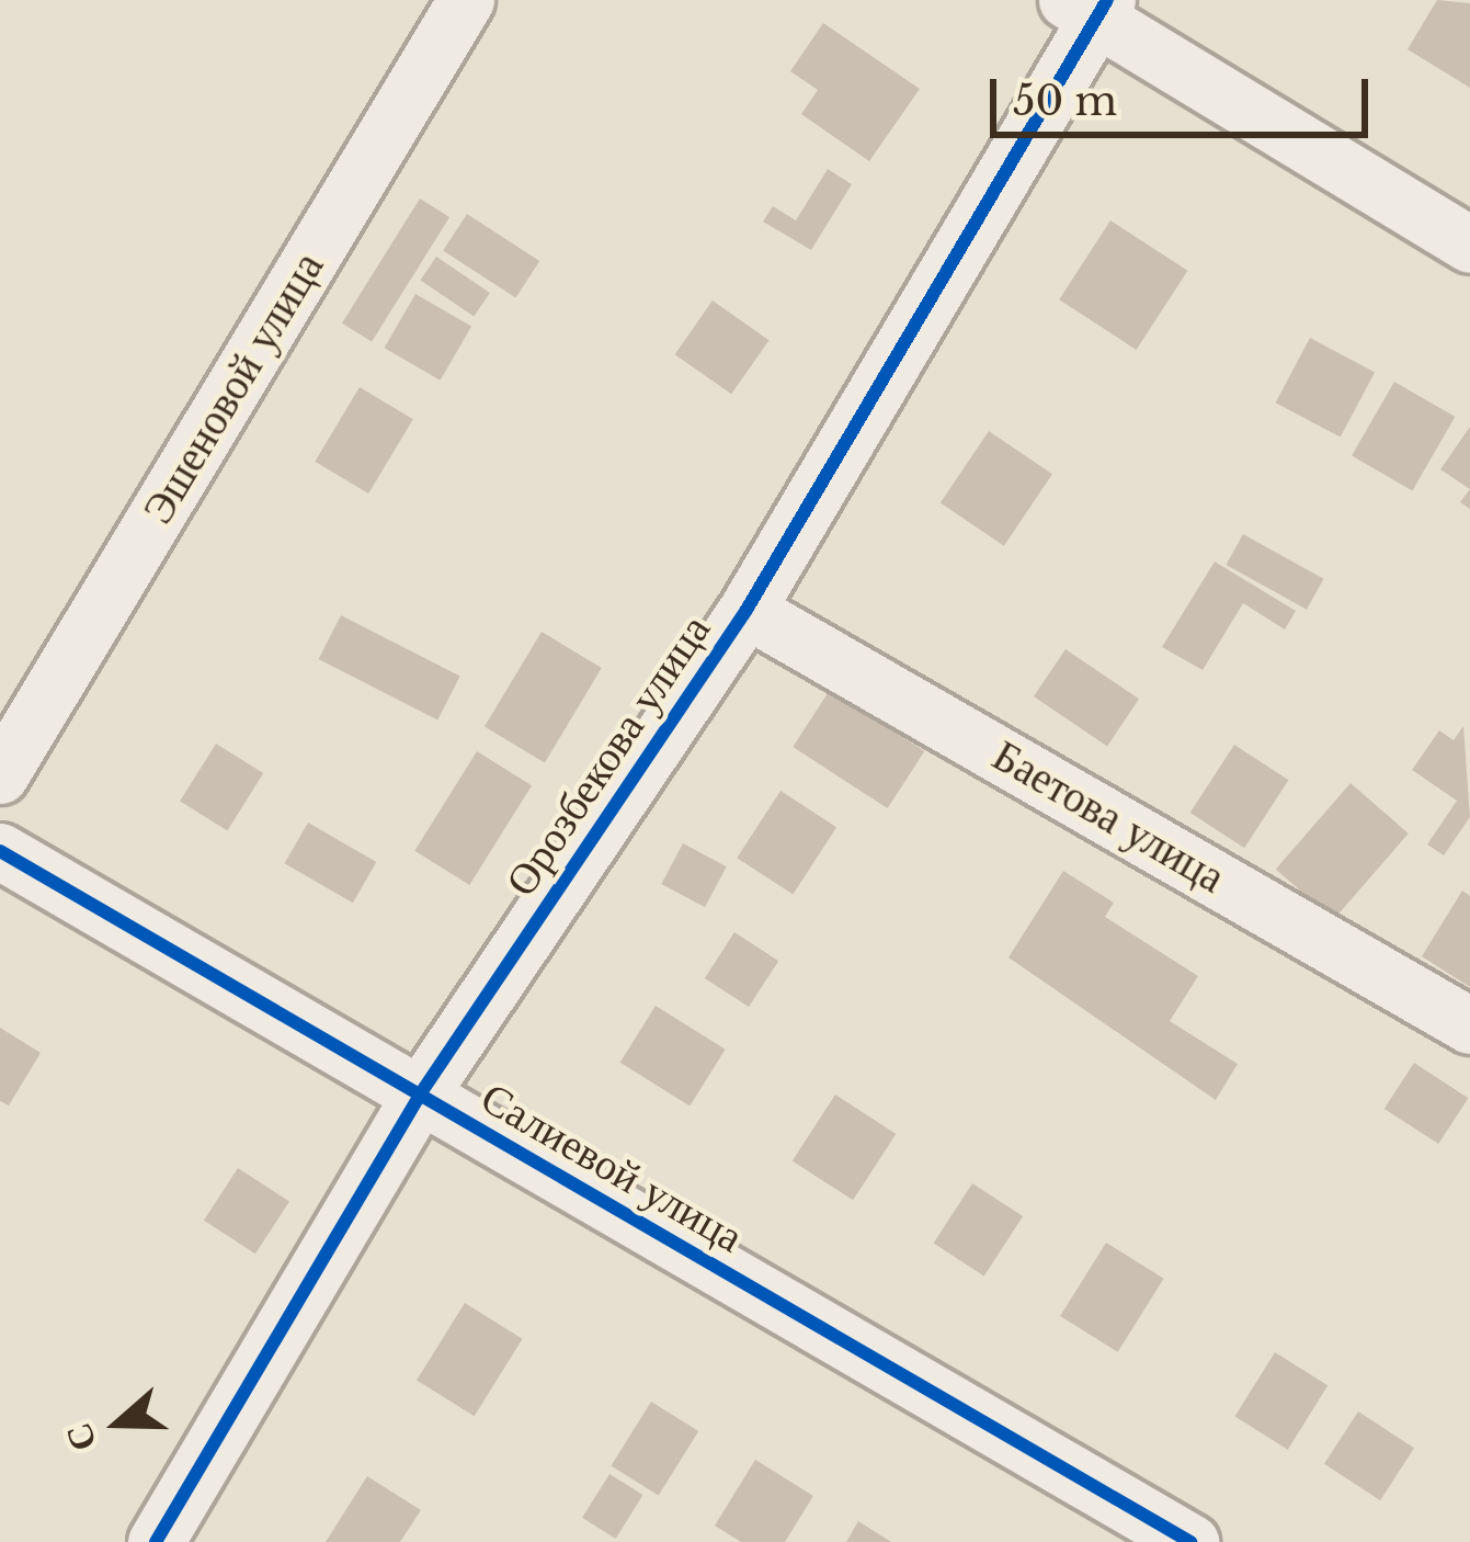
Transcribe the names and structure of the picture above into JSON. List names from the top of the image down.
{
  "streets": {
    "street": [
      "Эшеновой улица",
      "Орозбекова улица",
      "Баетова улица",
      "Салиевой улица"
    ]
  },
  "crossings": [
    ["Орозбекова улица", "Баетова улица"],
    ["Орозбекова улица", "Салиевой улица"]
  ],
  "scale_bar": "50 m",
  "north": "left"
}
